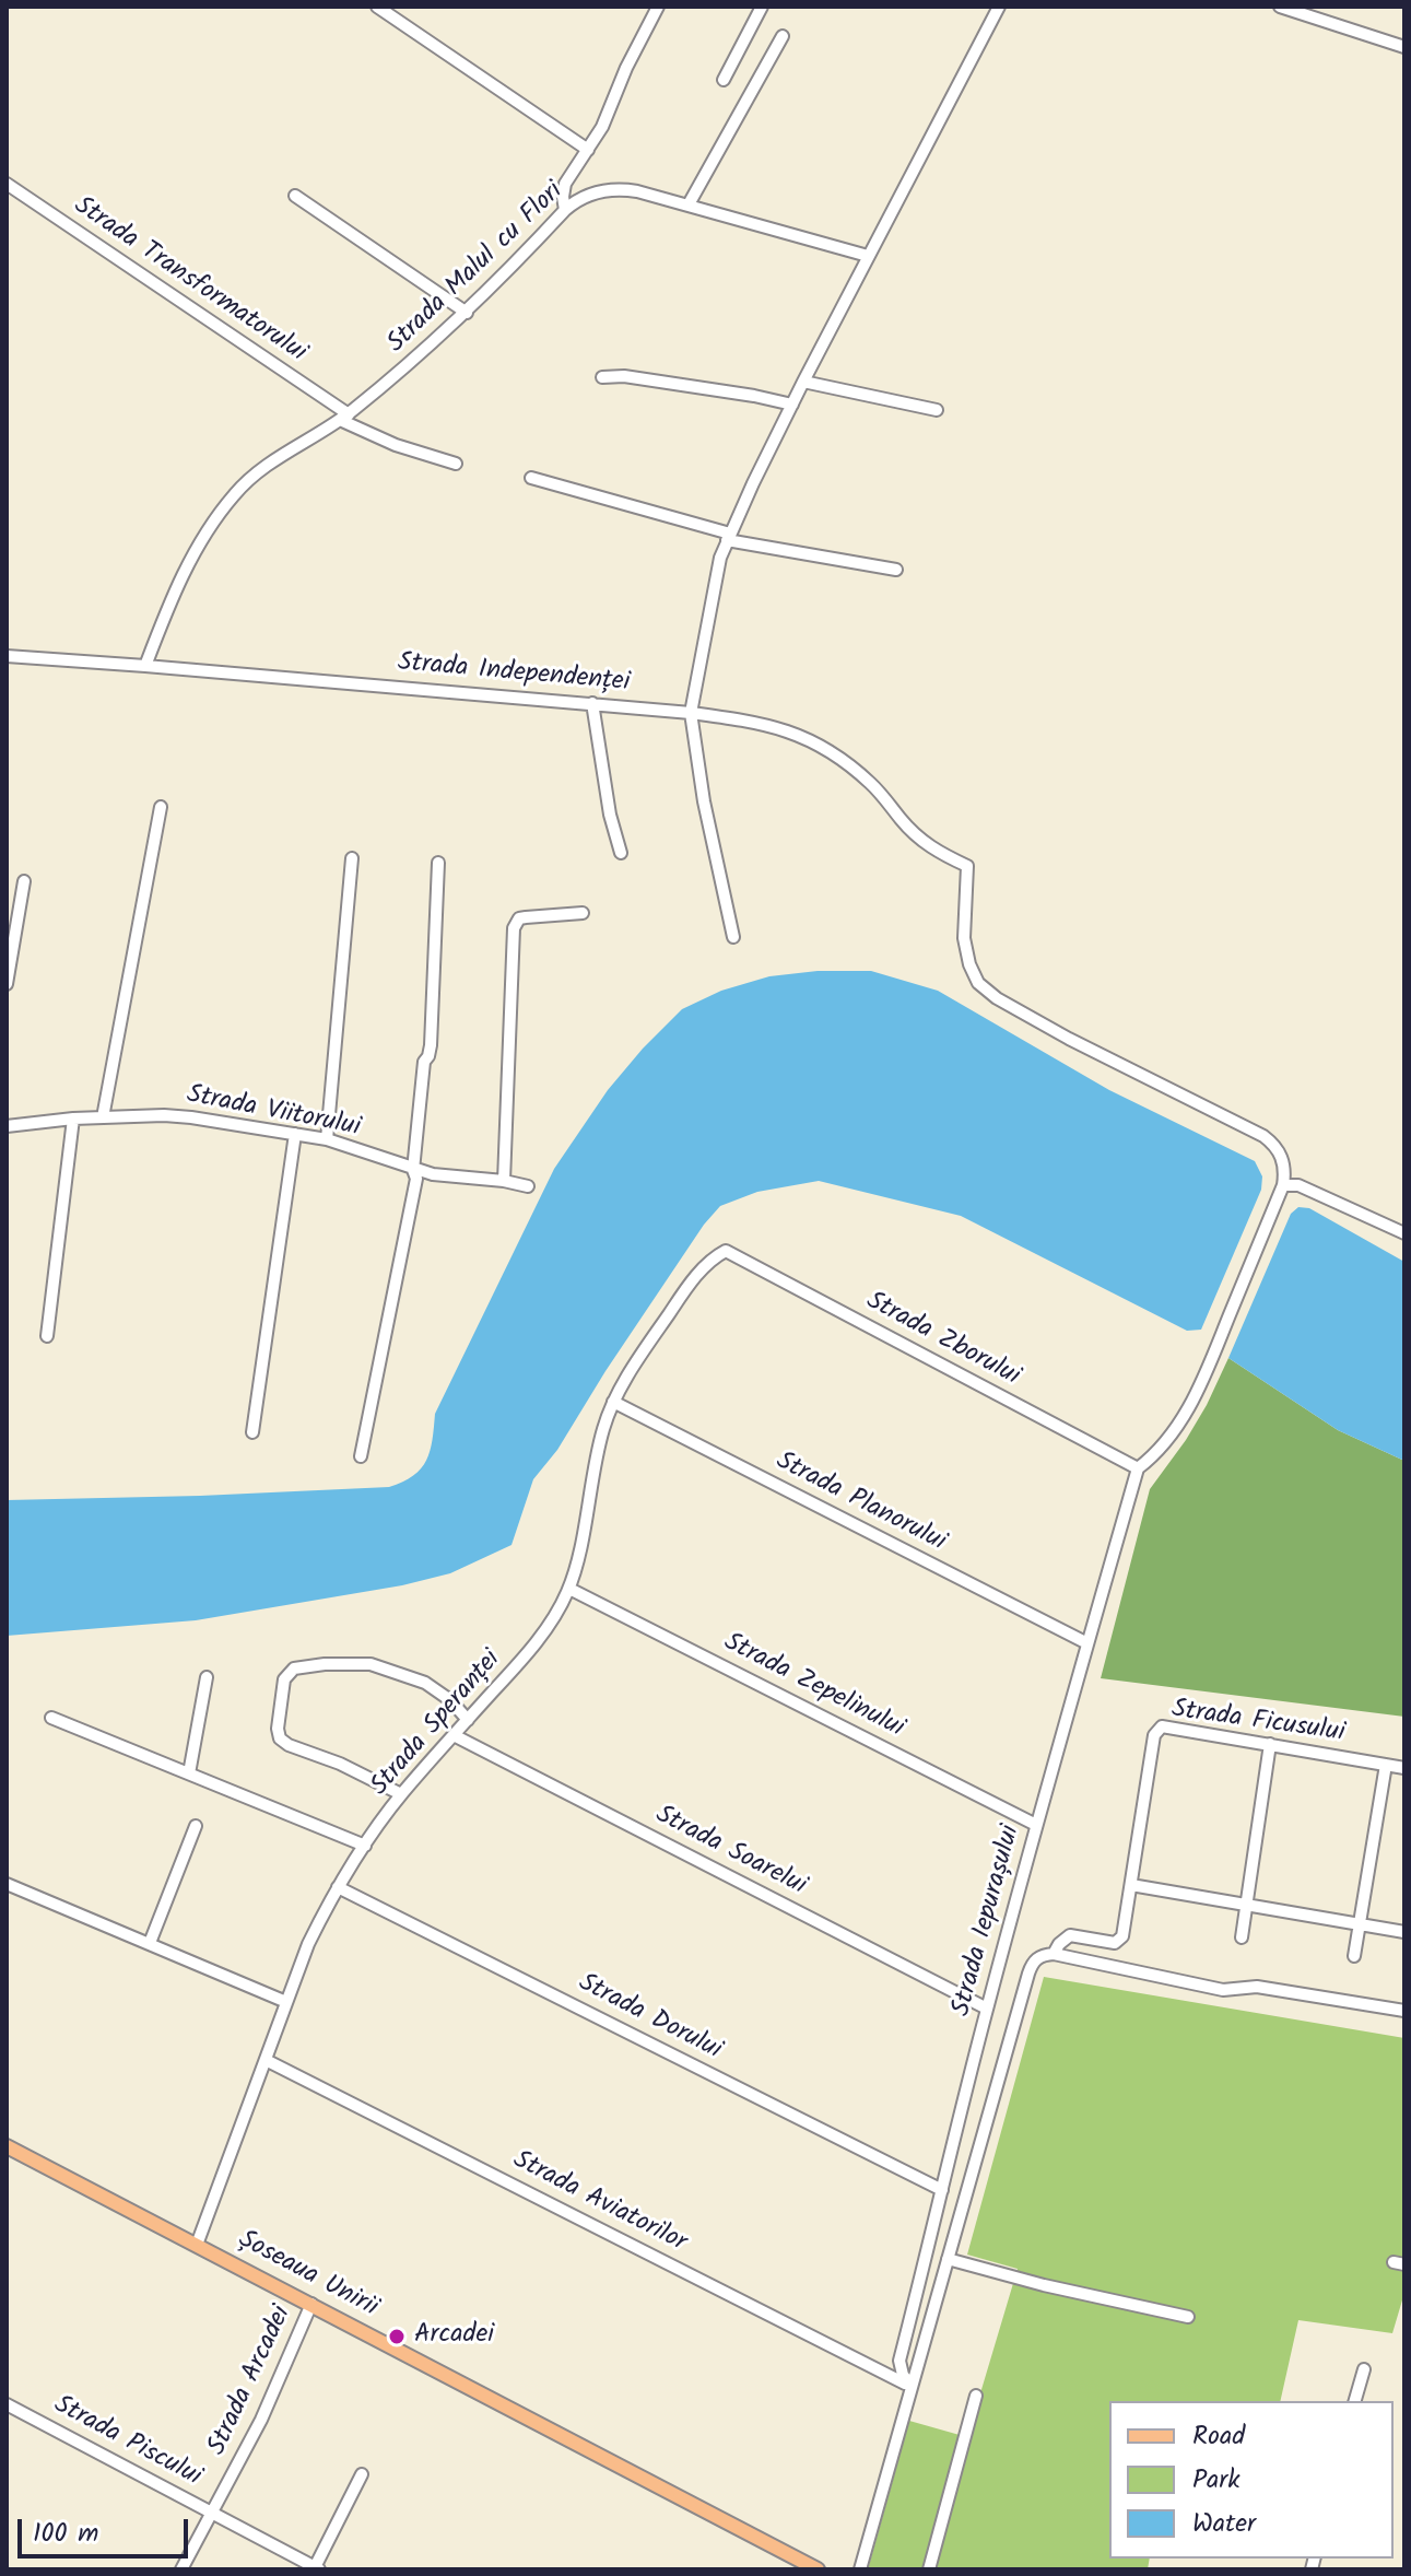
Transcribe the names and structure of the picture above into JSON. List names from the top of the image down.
{
  "streets": {
    "main road": ["Șoseaua Unirii"],
    "street": [
      "Strada Malul cu Flori",
      "Strada Transformatorului",
      "Strada Independenței",
      "Strada Viitorului",
      "Strada Zborului",
      "Strada Planorului",
      "Strada Zepelinului",
      "Strada Ficusului",
      "Strada Speranței",
      "Strada Soarelui",
      "Strada Iepurașului",
      "Strada Dorului",
      "Strada Aviatorilor",
      "Strada Arcadei",
      "Strada Piscului"
    ]
  },
  "crossings": [
    ["Strada Malul cu Flori", "Strada Transformatorului"],
    ["Strada Malul cu Flori", "Strada Independenței"],
    ["Strada Zborului", "Strada Speranței"],
    ["Strada Zborului", "Strada Iepurașului"],
    ["Strada Planorului", "Strada Speranței"],
    ["Strada Planorului", "Strada Iepurașului"],
    ["Strada Zepelinului", "Strada Speranței"],
    ["Strada Zepelinului", "Strada Iepurașului"],
    ["Strada Ficusului", "Strada Iepurașului"],
    ["Strada Speranței", "Strada Soarelui"],
    ["Strada Speranței", "Strada Dorului"],
    ["Strada Speranței", "Strada Aviatorilor"],
    ["Strada Speranței", "Șoseaua Unirii"],
    ["Strada Soarelui", "Strada Iepurașului"],
    ["Strada Iepurașului", "Strada Dorului"],
    ["Strada Iepurașului", "Strada Aviatorilor"],
    ["Șoseaua Unirii", "Strada Arcadei"],
    ["Strada Arcadei", "Strada Piscului"]
  ],
  "places": ["Arcadei"],
  "legend": ["Road", "Park", "Water"],
  "scale_bar": "100 m"
}
